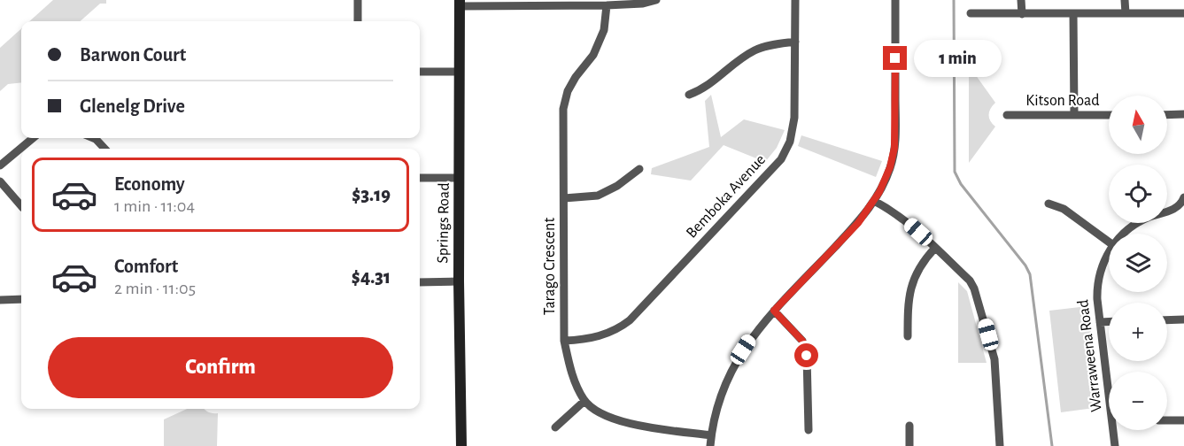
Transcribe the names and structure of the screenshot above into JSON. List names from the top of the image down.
{
  "streets": {
    "main road": ["Springs Road"],
    "street": [
      "Kitson Road",
      "Bemboka Avenue",
      "Tarago Crescent",
      "Warraweena Road"
    ]
  },
  "crossings": [
    ["Bemboka Avenue", "Tarago Crescent"]
  ],
  "north": "top",
  "page": {
    "banner": ["Barwon Court", "Glenelg Drive"],
    "bubble": "1 min",
    "map_buttons": ["+", "−"],
    "list": [
      {
        "name": "Economy",
        "note": "1 min · 11:04",
        "value": "$3.19"
      },
      {
        "name": "Comfort",
        "note": "2 min · 11:05",
        "value": "$4.31"
      }
    ],
    "buttons": "Confirm"
  }
}
